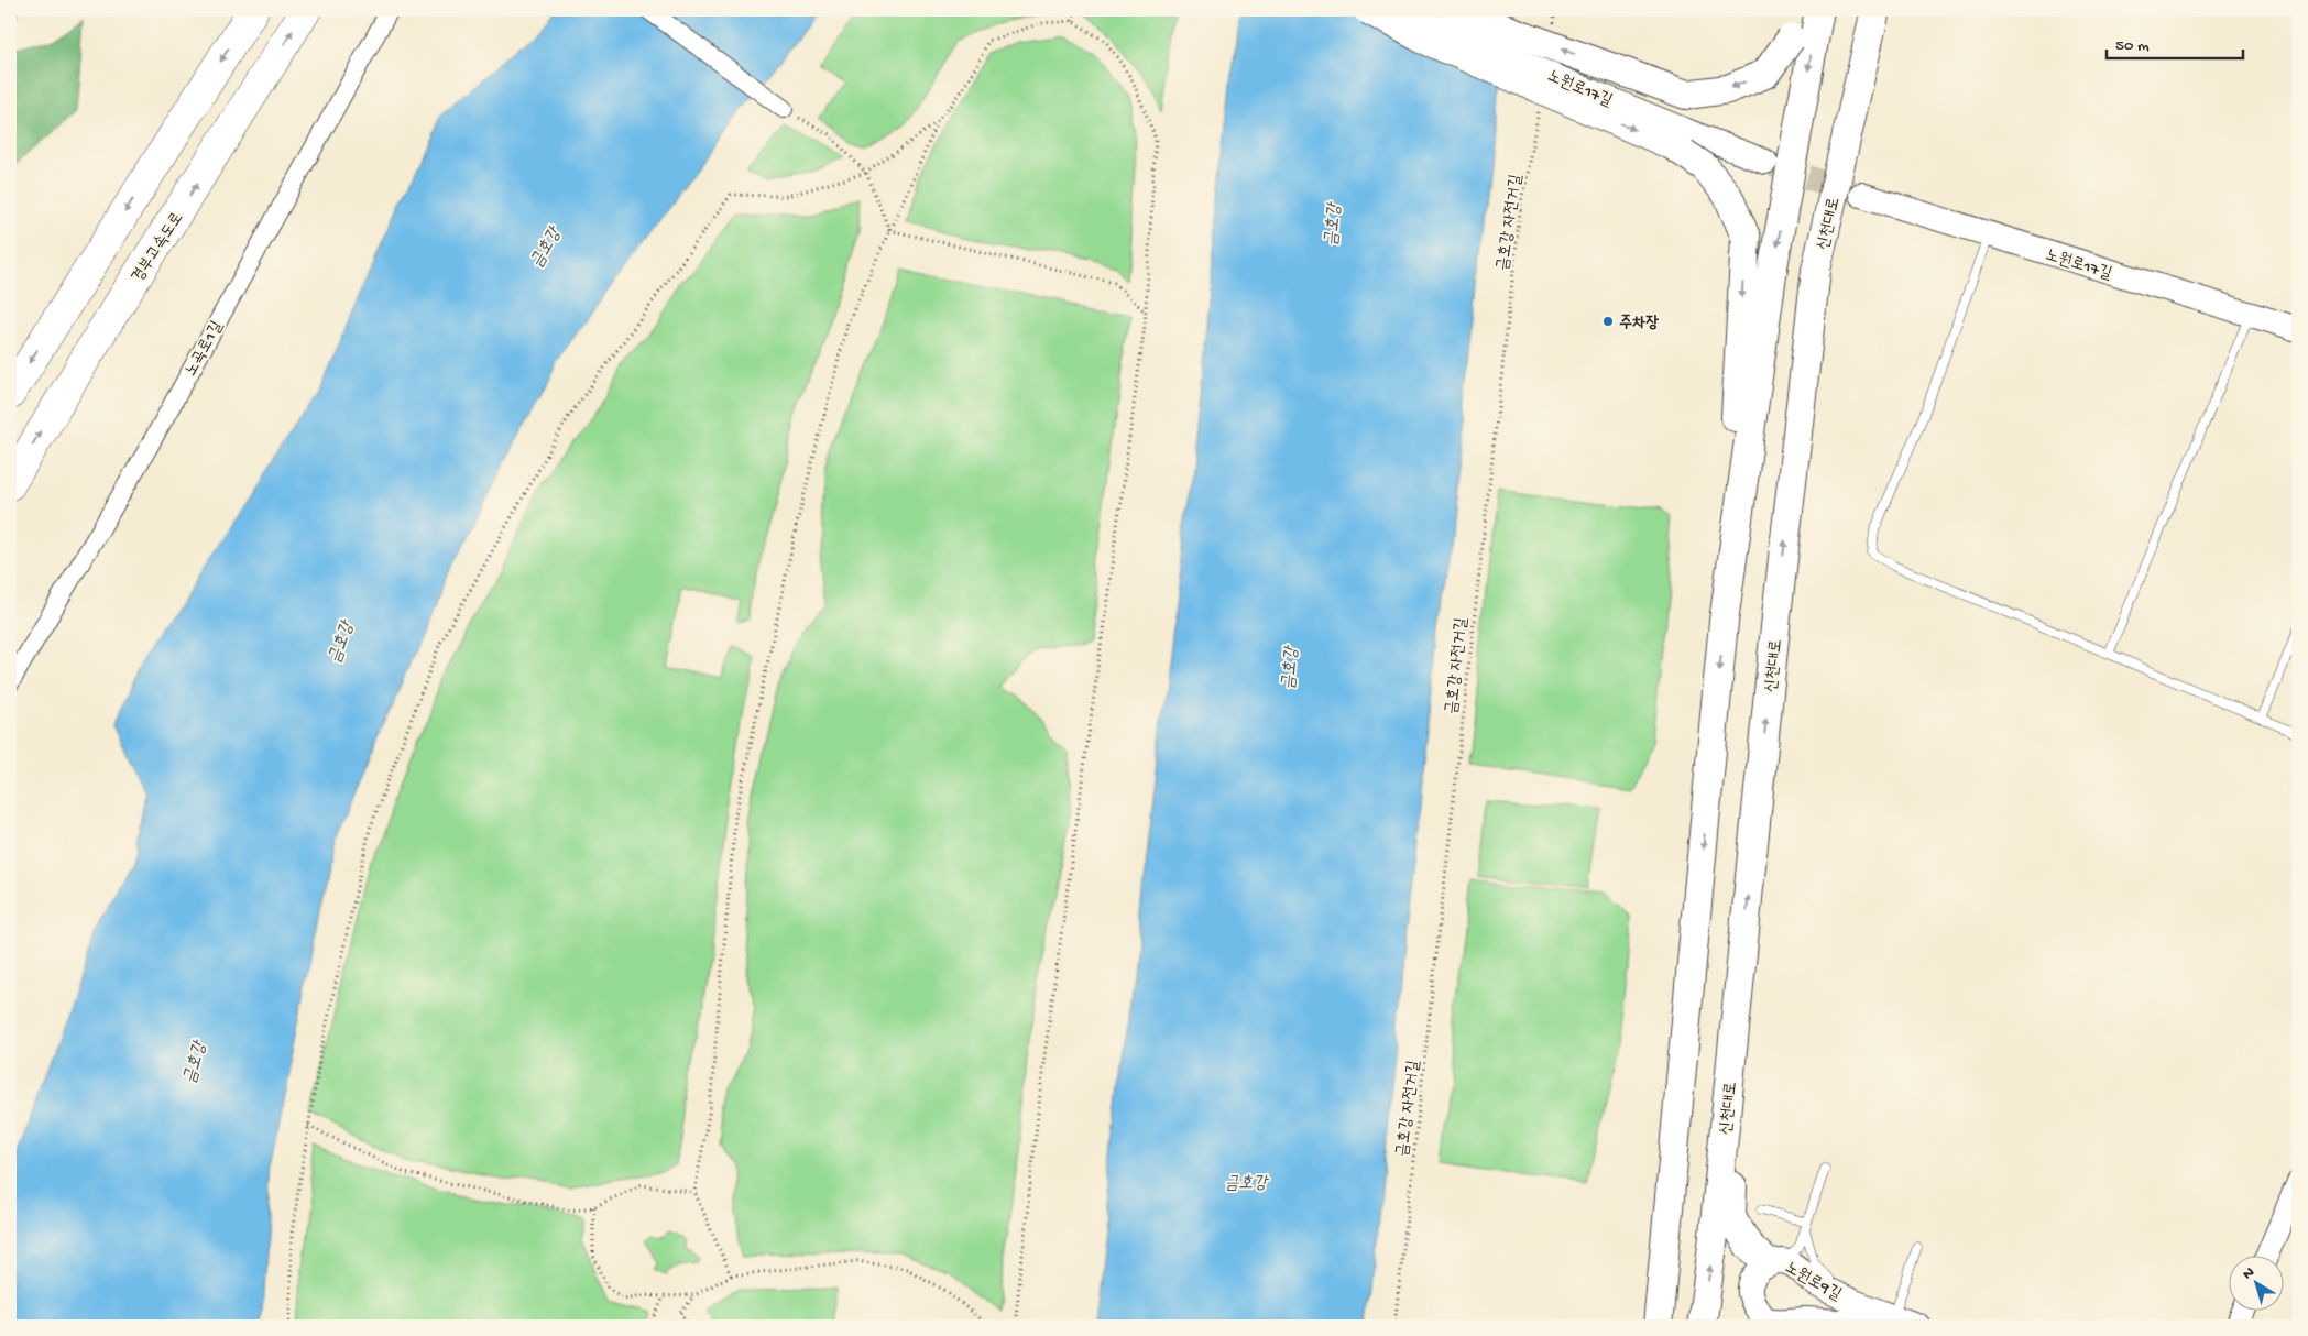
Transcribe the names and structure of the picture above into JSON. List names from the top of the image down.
{
  "streets": {
    "highway": ["신천대로", "경부고속도로"],
    "main road": ["노원로17길", "노원로9길"],
    "street": ["노곡로1길"],
    "path": ["금호강 자전거길"]
  },
  "water": ["금호강"],
  "places": ["주차장"],
  "scale_bar": "50 m",
  "north": "top left"
}
